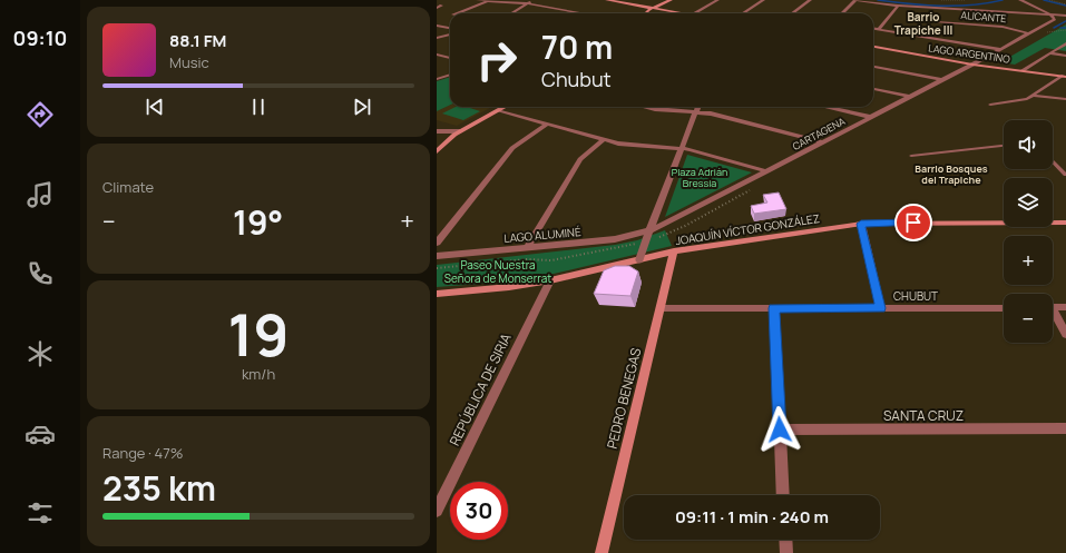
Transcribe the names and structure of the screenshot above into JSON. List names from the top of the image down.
{
  "streets": {
    "street": [
      "ALICANTE",
      "LAGO ARGENTINO",
      "CARTAGENA",
      "JOAQUÍN VÍCTOR GONZÁLEZ",
      "LAGO ALUMINÉ",
      "CHUBUT",
      "REPÚBLICA DE SIRIA",
      "PEDRO BENEGAS",
      "SANTA CRUZ"
    ]
  },
  "crossings": [
    ["ALICANTE", "CARTAGENA"],
    ["LAGO ARGENTINO", "CARTAGENA"],
    ["CARTAGENA", "LAGO ALUMINÉ"],
    ["JOAQUÍN VÍCTOR GONZÁLEZ", "REPÚBLICA DE SIRIA"],
    ["JOAQUÍN VÍCTOR GONZÁLEZ", "PEDRO BENEGAS"],
    ["CHUBUT", "PEDRO BENEGAS"]
  ],
  "districts": ["Barrio Trapiche III", "Barrio Bosques del Trapiche"],
  "parks": ["Plaza Adrián Bressia", "Paseo Nuestra Señora de Monserrat"],
  "page": {
    "tabs": "09:10",
    "turn": ["70 m", "Chubut"],
    "song": ["88.1 FM", "Music"],
    "map_buttons": ["+", "−"],
    "tile": [
      "Climate",
      ["19", "km/h"],
      ["Range · 47%", "235 km"]
    ],
    "heat": ["−", "19°", "+"],
    "limit": "30",
    "trip": "09:11 · 1 min · 240 m"
  }
}
